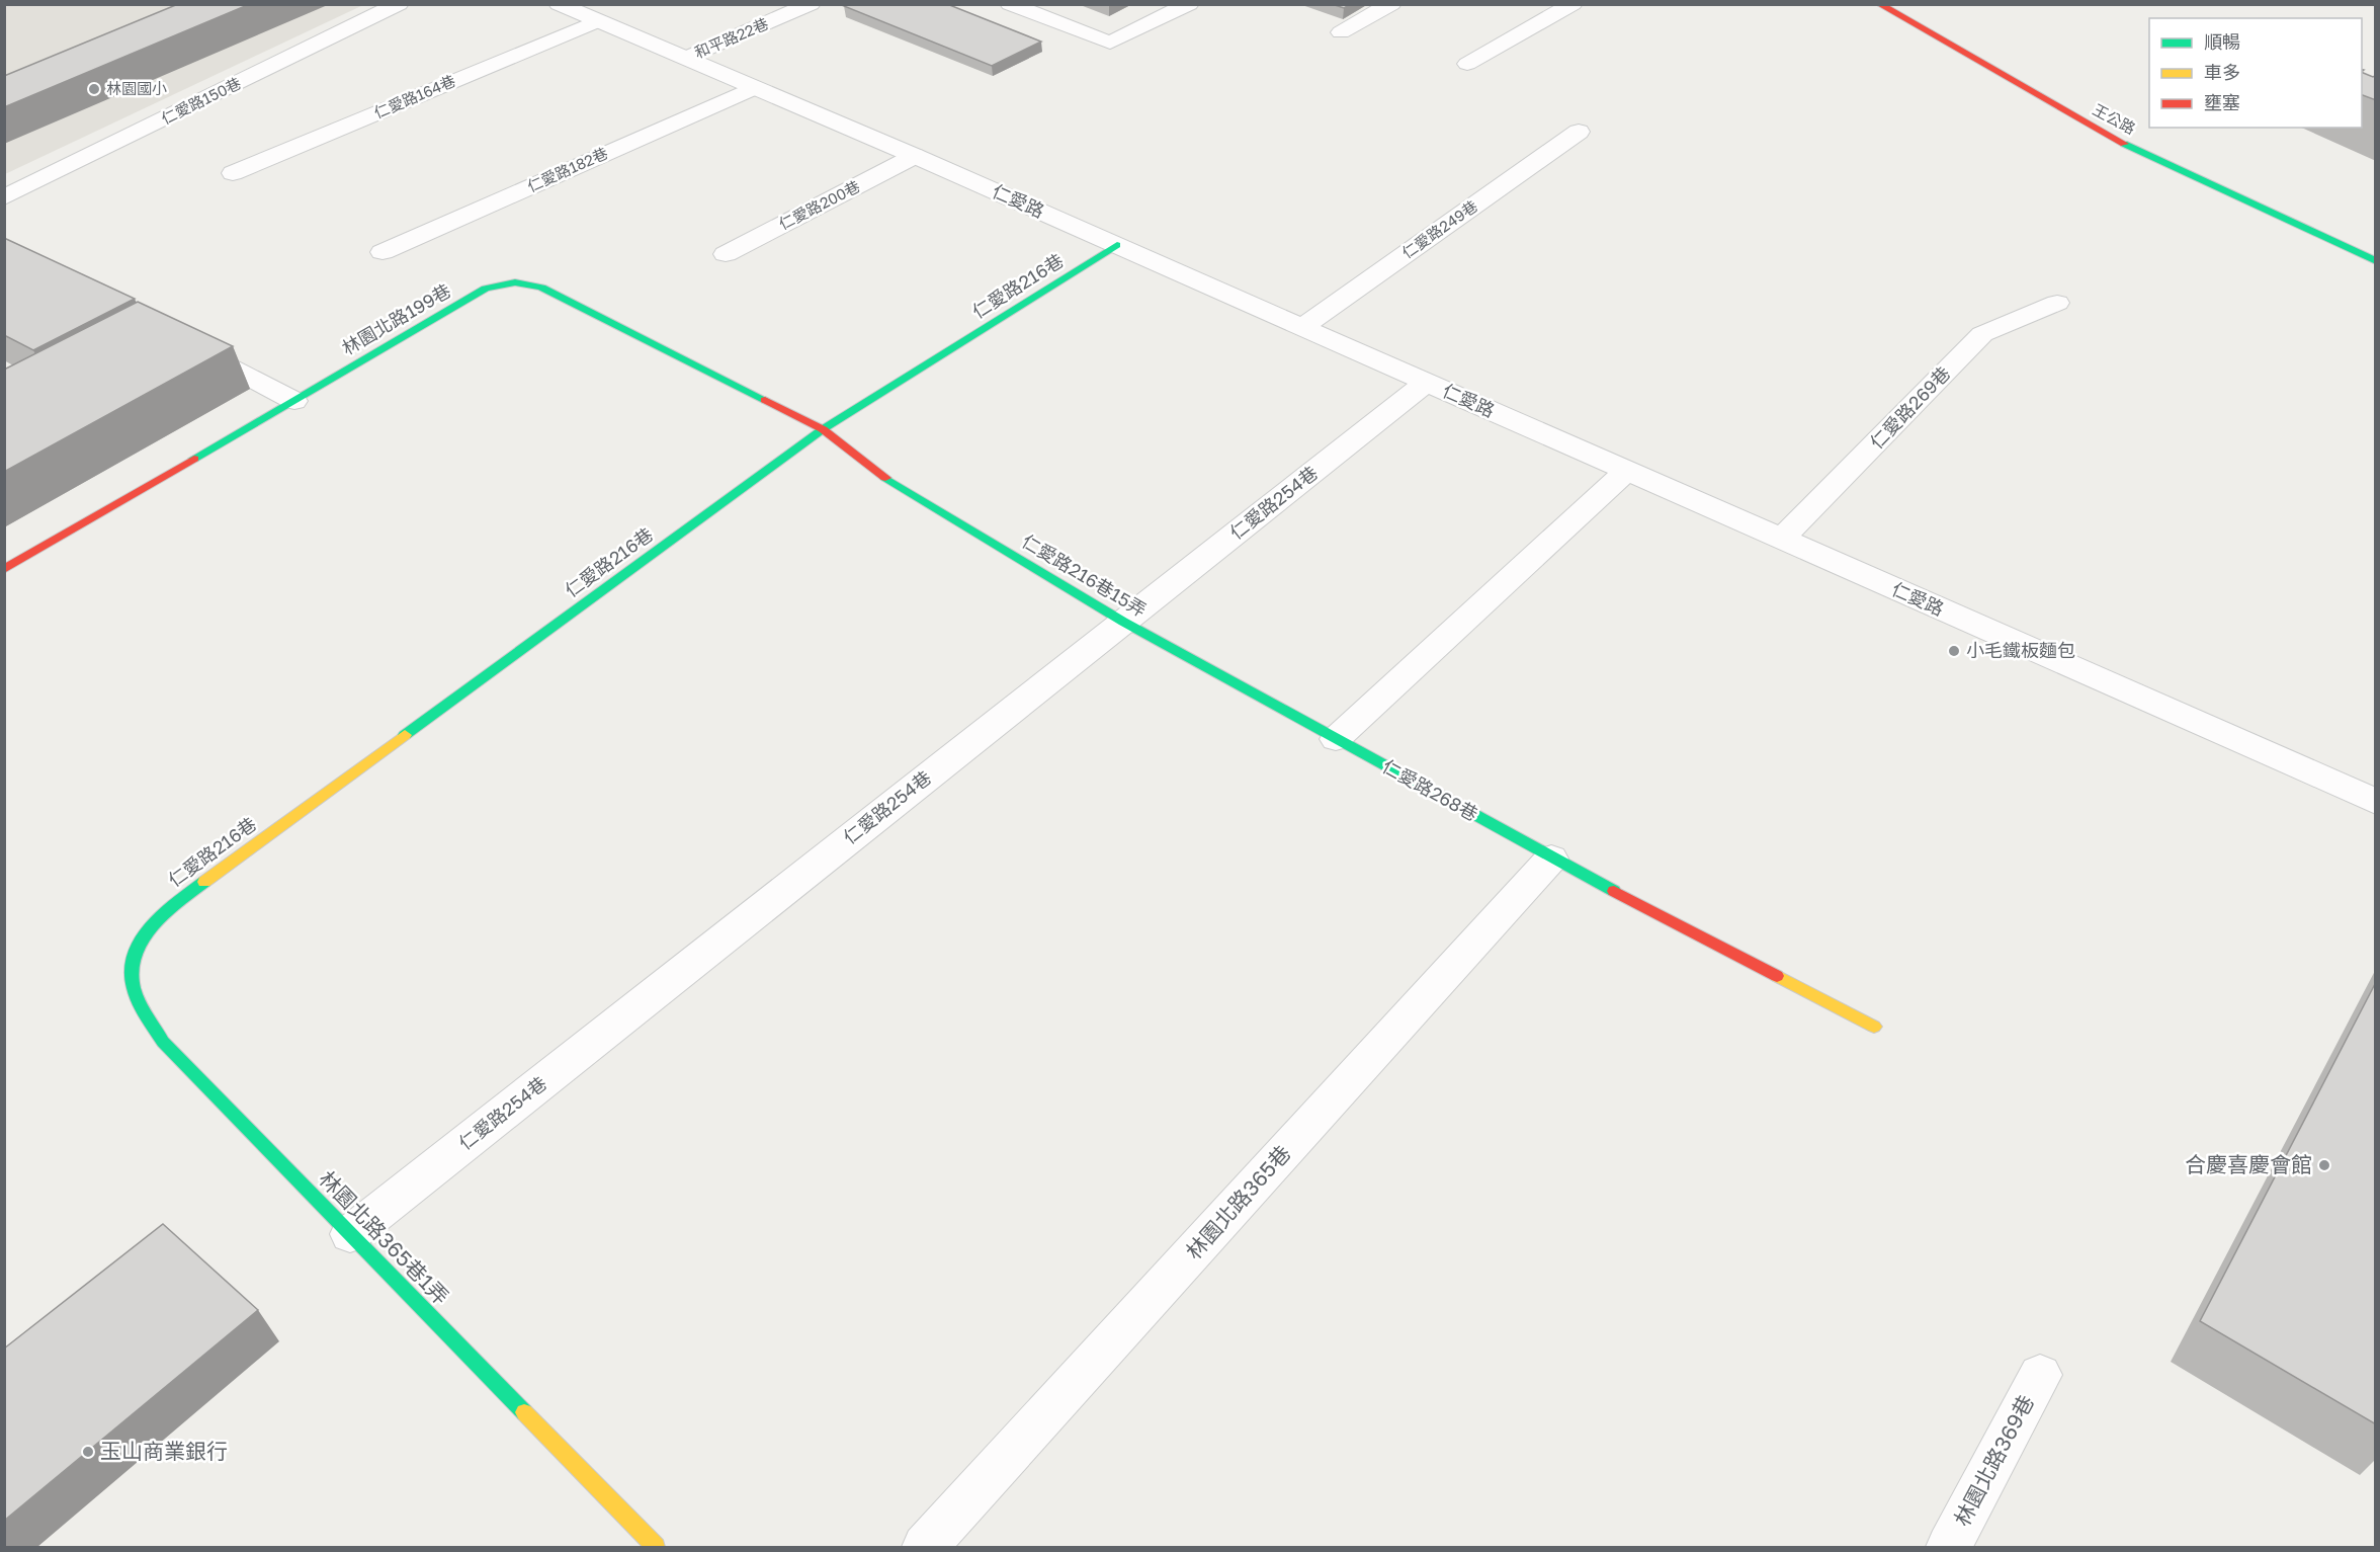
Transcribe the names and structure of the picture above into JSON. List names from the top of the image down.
{
  "streets": {
    "street": [
      "和平路22巷",
      "仁愛路164巷",
      "仁愛路150巷",
      "王公路",
      "仁愛路182巷",
      "仁愛路",
      "仁愛路200巷",
      "仁愛路249巷",
      "仁愛路216巷",
      "林園北路199巷",
      "仁愛路269巷",
      "仁愛路254巷",
      "仁愛路216巷15弄",
      "仁愛路268巷",
      "林園北路365巷",
      "林園北路365巷1弄",
      "林園北路369巷"
    ]
  },
  "crossings": [
    ["和平路22巷", "仁愛路"],
    ["仁愛路164巷", "仁愛路"],
    ["仁愛路182巷", "仁愛路"],
    ["仁愛路", "仁愛路200巷"],
    ["仁愛路", "仁愛路249巷"],
    ["仁愛路", "仁愛路216巷"],
    ["仁愛路", "仁愛路269巷"],
    ["仁愛路", "仁愛路254巷"],
    ["仁愛路216巷", "林園北路199巷"],
    ["仁愛路216巷", "仁愛路216巷15弄"],
    ["仁愛路216巷", "林園北路365巷1弄"],
    ["林園北路199巷", "仁愛路216巷15弄"],
    ["仁愛路254巷", "仁愛路216巷15弄"],
    ["仁愛路254巷", "林園北路365巷1弄"],
    ["仁愛路216巷15弄", "仁愛路268巷"],
    ["仁愛路268巷", "林園北路365巷"]
  ],
  "places": [
    "林園國小",
    "小毛鐵板麵包",
    "合慶喜慶會館",
    "玉山商業銀行"
  ],
  "legend": ["順暢", "車多", "壅塞"]
}
